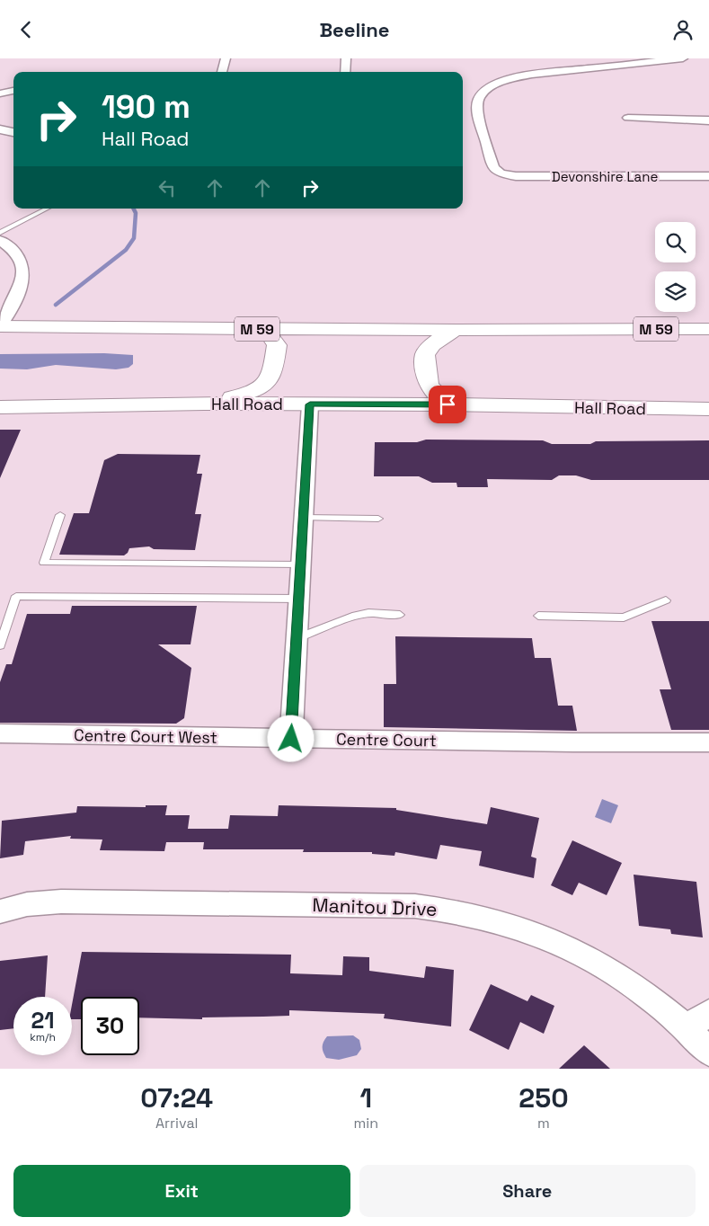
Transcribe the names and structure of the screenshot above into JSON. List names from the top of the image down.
{
  "streets": {
    "highway": ["M 59", "Hall Road"],
    "street": [
      "Devonshire Lane",
      "Centre Court West",
      "Centre Court",
      "Manitou Drive"
    ]
  },
  "crossings": [
    ["Centre Court West", "Centre Court"]
  ],
  "page": {
    "header": "Beeline",
    "turn": ["190 m", "Hall Road"],
    "speed": "21 km/h",
    "limit": "30",
    "eta": [
      "07:24",
      "Arrival",
      "1",
      "min",
      "250",
      "m"
    ],
    "buttons": ["Exit", "Share"]
  }
}
